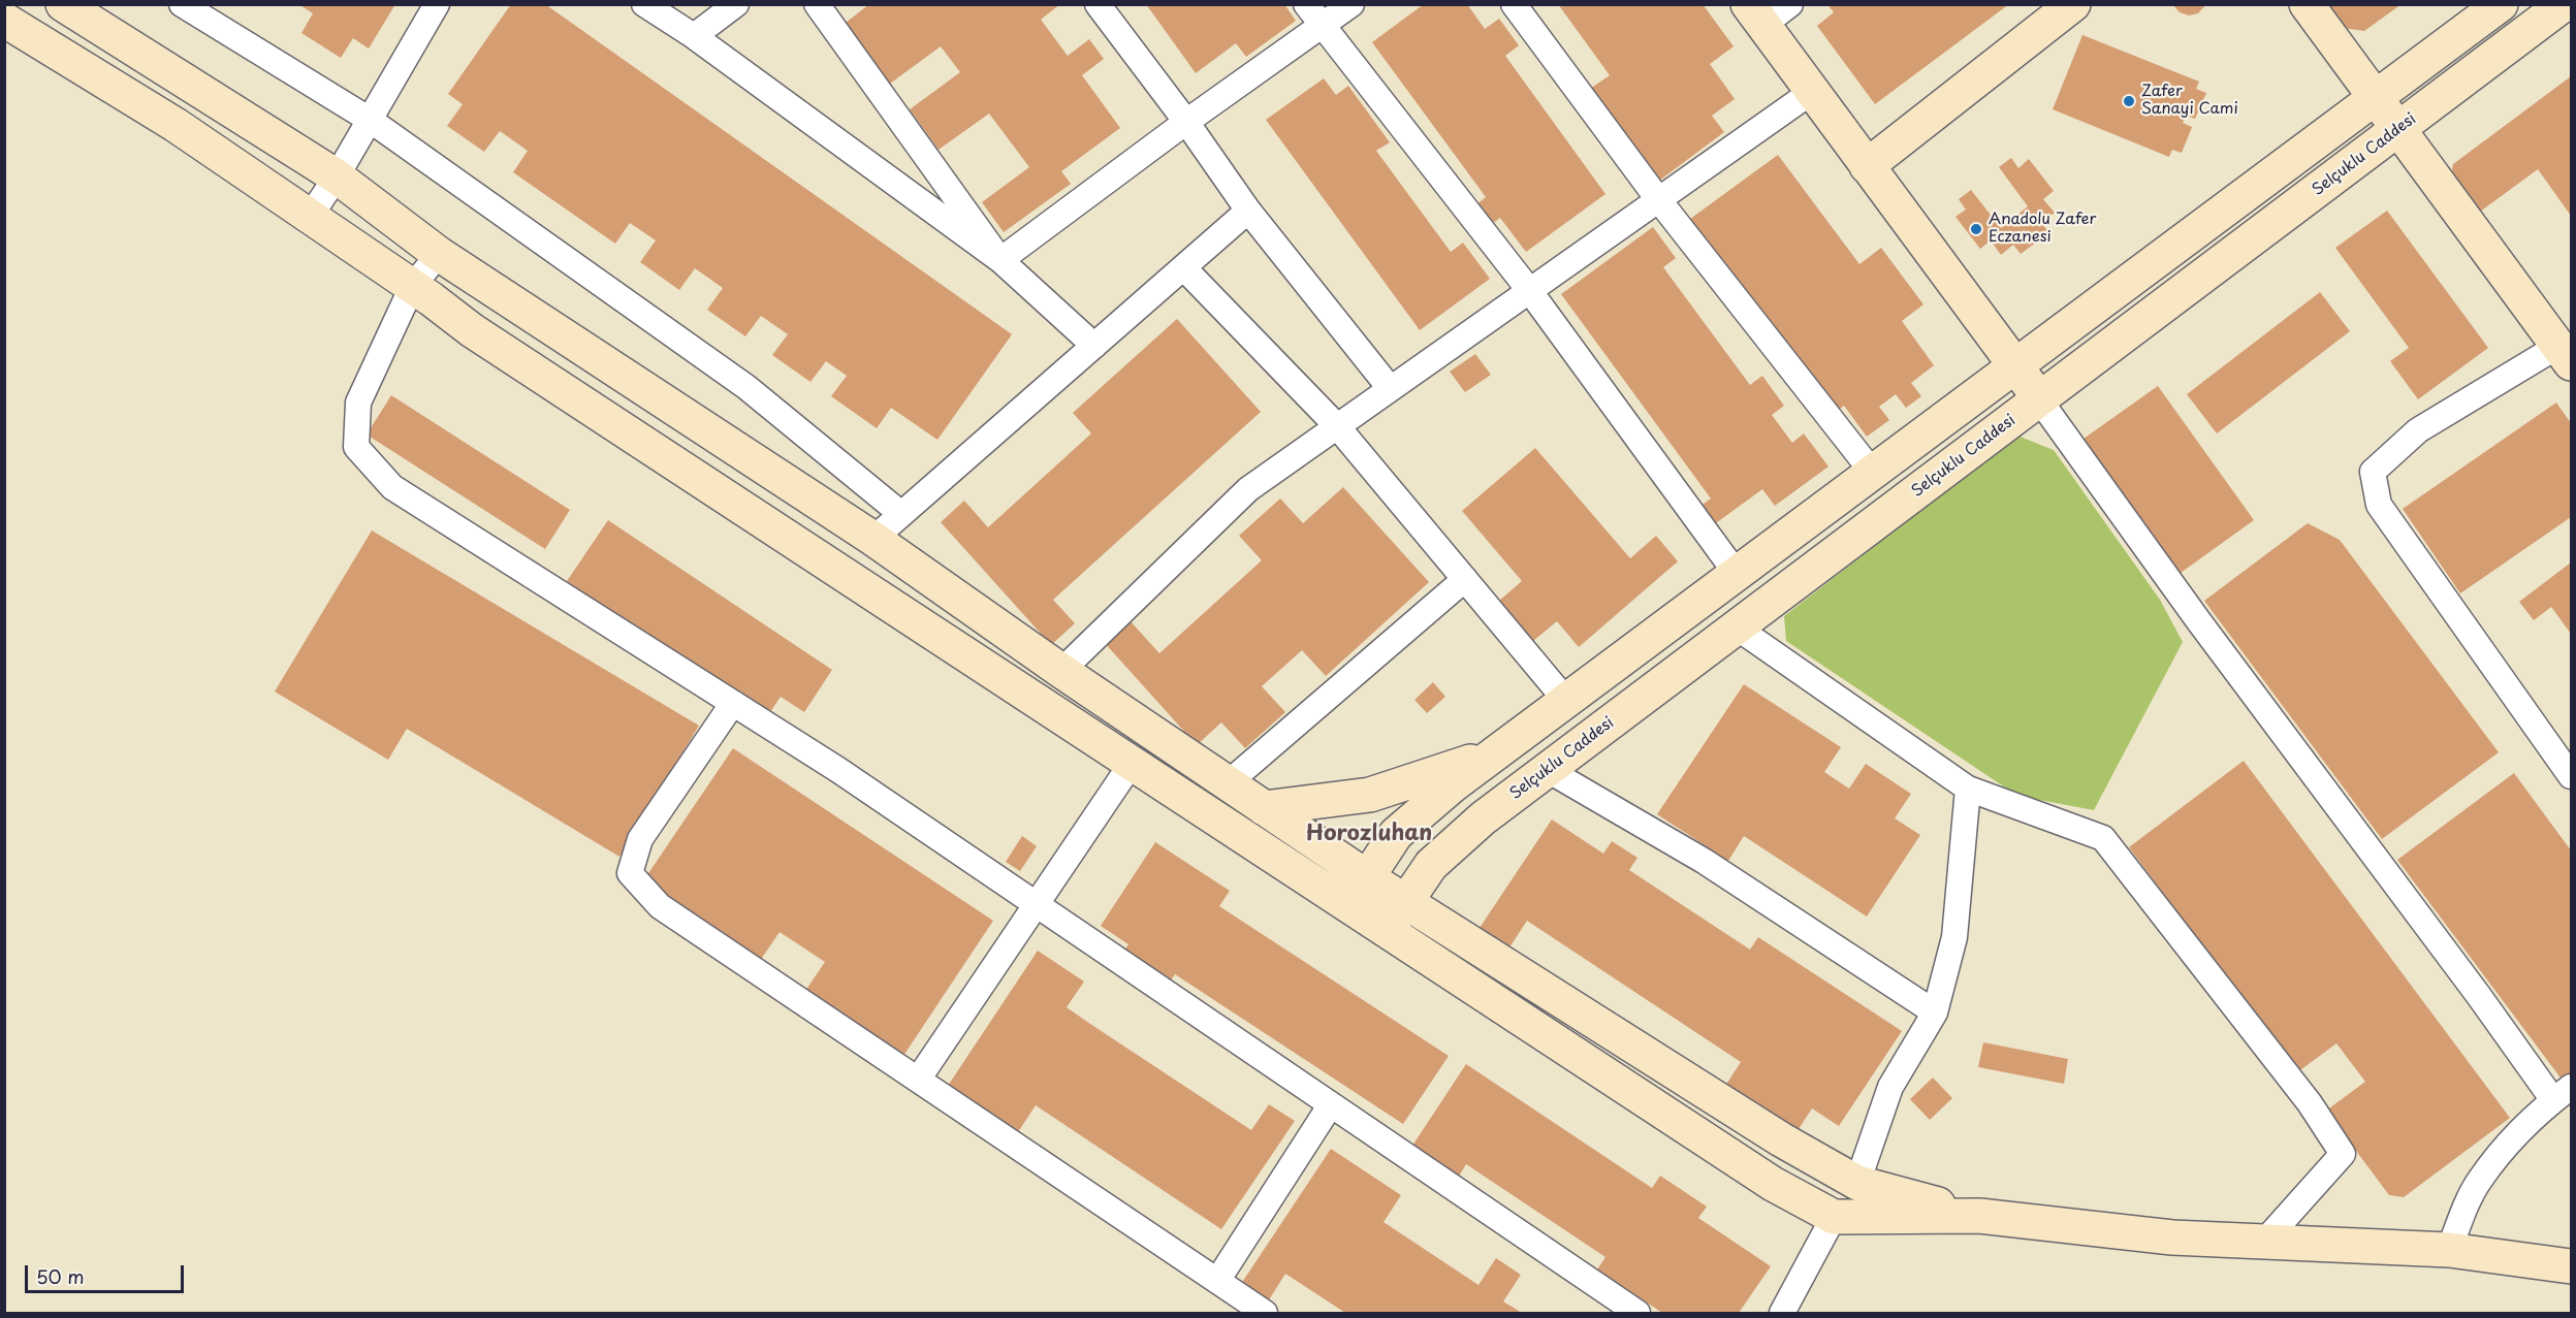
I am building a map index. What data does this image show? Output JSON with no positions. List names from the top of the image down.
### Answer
{
  "streets": {
    "street": ["Selçuklu Caddesi"]
  },
  "districts": ["Horozluhan"],
  "places": ["Zafer Sanayi Cami", "Anadolu Zafer Eczanesi"],
  "scale_bar": "50 m"
}
